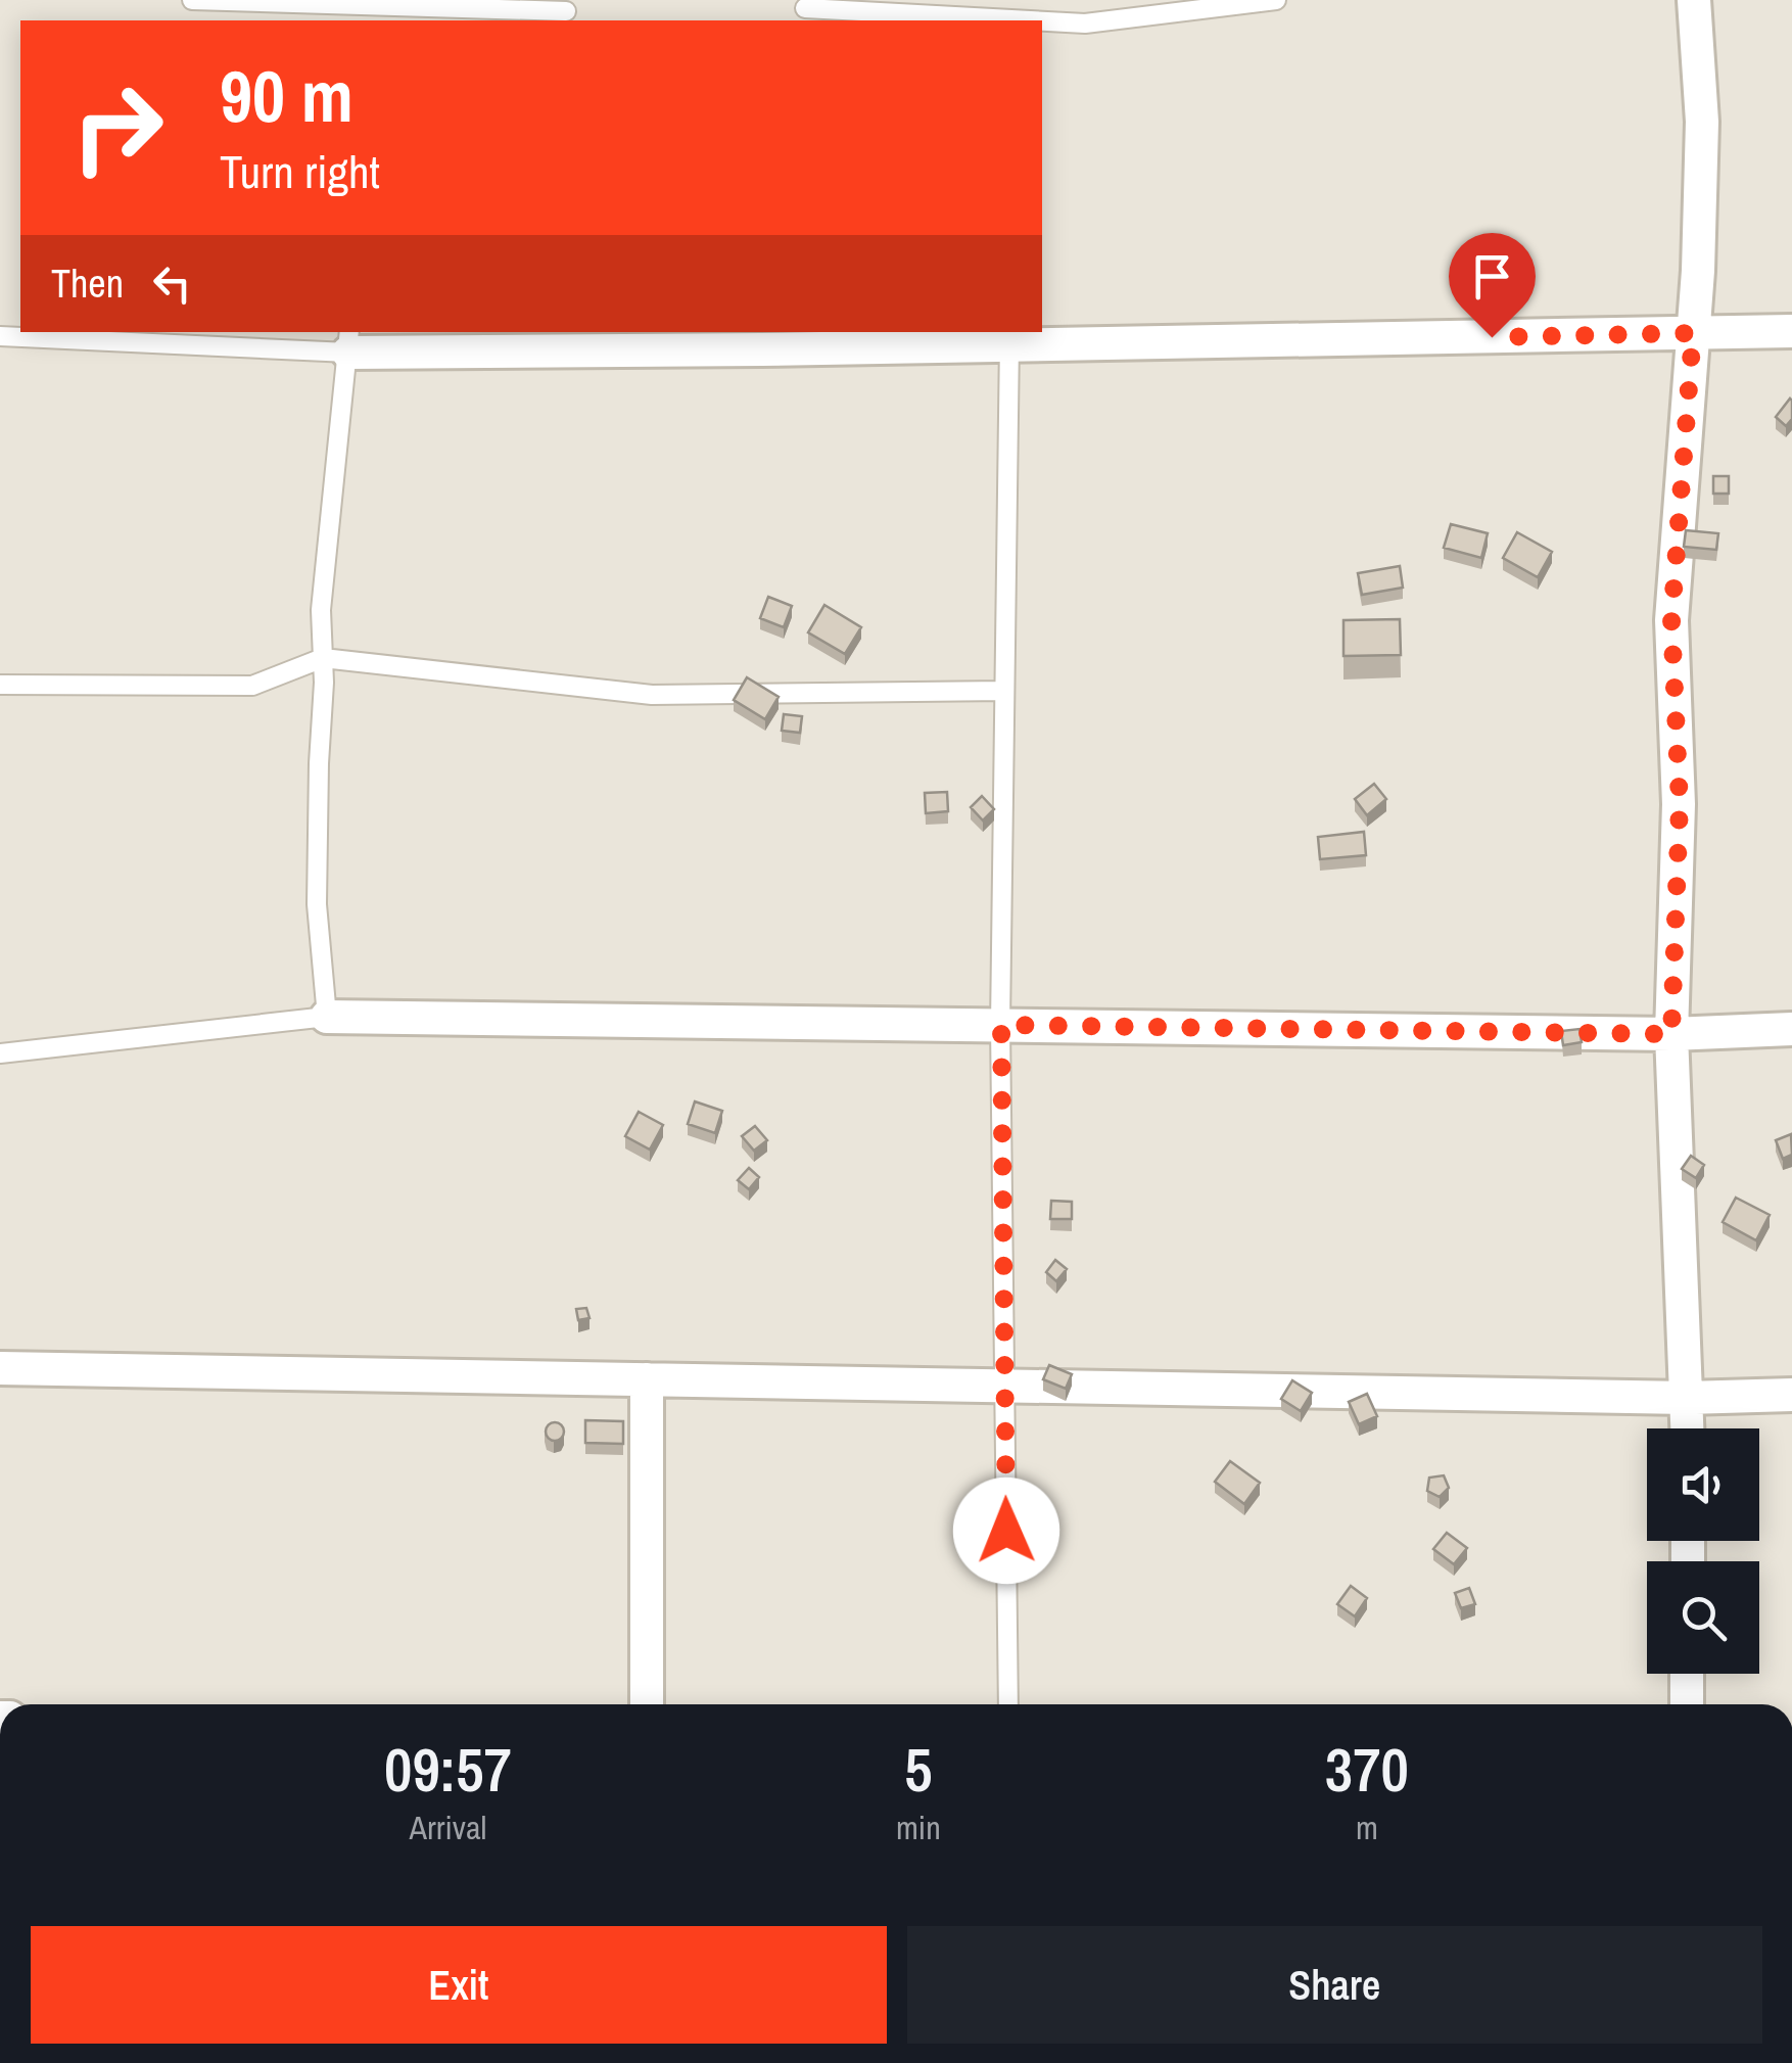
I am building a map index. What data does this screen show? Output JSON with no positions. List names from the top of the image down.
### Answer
{
  "page": {
    "turn": ["90 m", "Turn right"],
    "then": "Then",
    "eta": [
      "09:57",
      "Arrival",
      "5",
      "min",
      "370",
      "m"
    ],
    "buttons": ["Exit", "Share"]
  }
}
